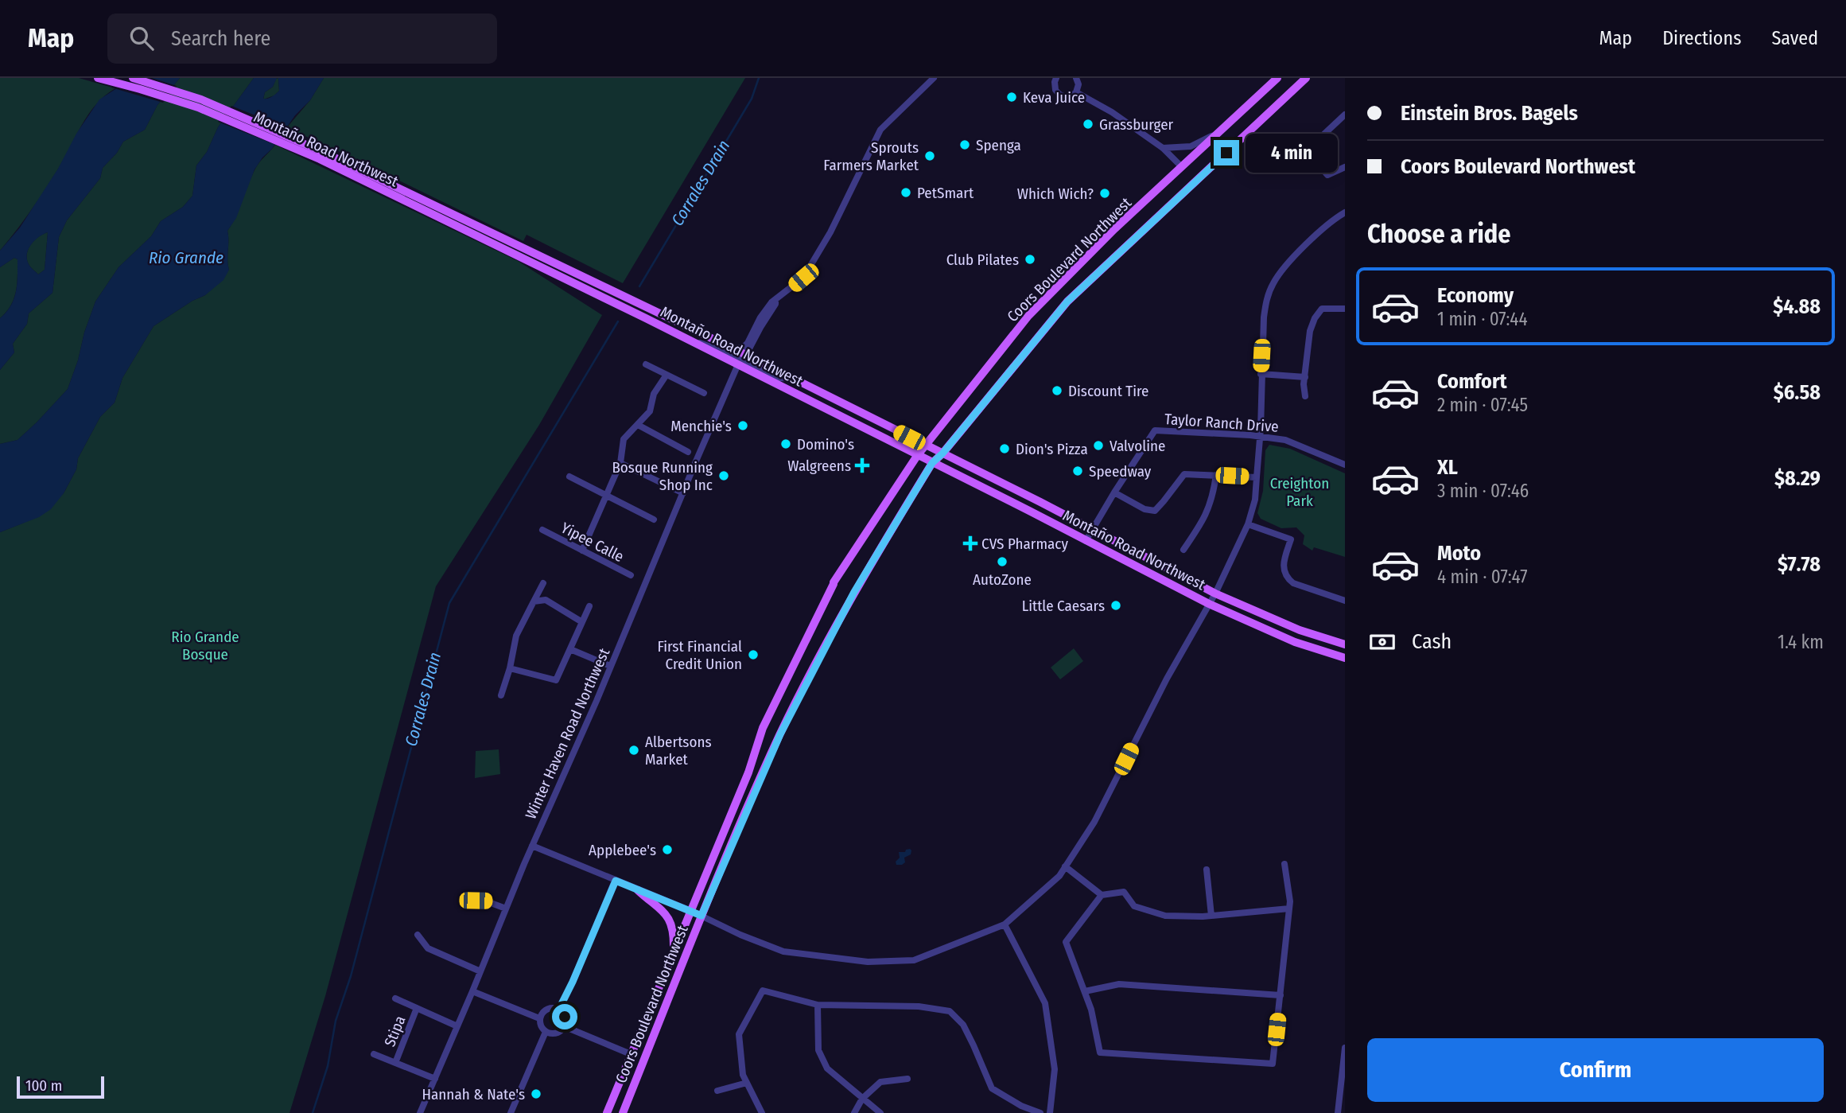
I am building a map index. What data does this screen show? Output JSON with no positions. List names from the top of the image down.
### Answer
{
  "streets": {
    "main road": ["Montaño Road Northwest", "Coors Boulevard Northwest"],
    "street": [
      "Taylor Ranch Drive",
      "Yipee Calle",
      "Winter Haven Road Northwest",
      "Stipa"
    ]
  },
  "crossings": [
    ["Montaño Road Northwest", "Coors Boulevard Northwest"],
    ["Montaño Road Northwest", "Taylor Ranch Drive"],
    ["Montaño Road Northwest", "Winter Haven Road Northwest"]
  ],
  "water": ["Corrales Drain", "Rio Grande"],
  "parks": ["Creighton Park", "Rio Grande Bosque"],
  "places": {
    "other": [
      "Keva Juice",
      "Grassburger",
      "Spenga",
      "Sprouts Farmers Market",
      "PetSmart",
      "Which Wich?",
      "Club Pilates",
      "Discount Tire",
      "Menchie's",
      "Domino's",
      "Valvoline",
      "Dion's Pizza",
      "Speedway",
      "Bosque Running Shop Inc",
      "AutoZone",
      "Little Caesars",
      "First Financial Credit Union",
      "Albertsons Market",
      "Applebee's",
      "Hannah & Nate's"
    ],
    "health": ["Walgreens", "CVS Pharmacy"]
  },
  "scale_bar": "100 m",
  "page": {
    "header": "Map",
    "search": "Search here",
    "nav": ["Map", "Directions", "Saved"],
    "banner": ["Einstein Bros. Bagels", "Coors Boulevard Northwest"],
    "bubble": "4 min",
    "heading": "Choose a ride",
    "list": [
      {
        "name": "Economy",
        "note": "1 min · 07:44",
        "value": "$4.88"
      },
      {
        "name": "Comfort",
        "note": "2 min · 07:45",
        "value": "$6.58"
      },
      {
        "name": "XL",
        "note": "3 min · 07:46",
        "value": "$8.29"
      },
      {
        "name": "Moto",
        "note": "4 min · 07:47",
        "value": "$7.78"
      }
    ],
    "pay": ["Cash", "1.4 km"],
    "buttons": "Confirm",
    "scale": "100 m"
  }
}
